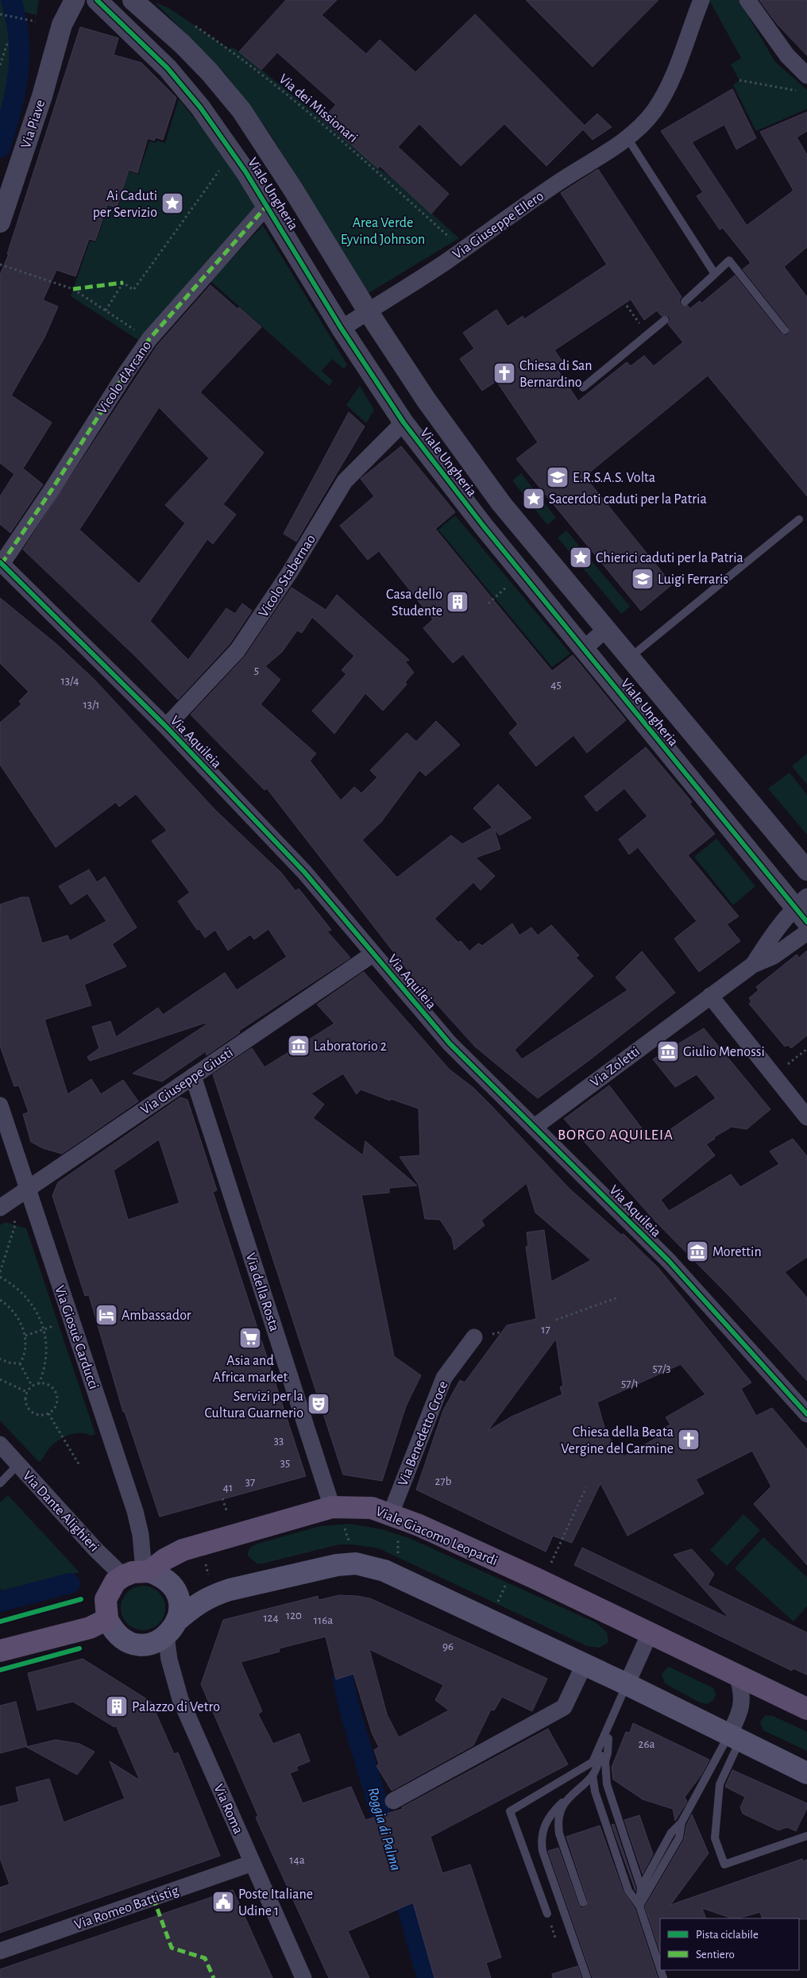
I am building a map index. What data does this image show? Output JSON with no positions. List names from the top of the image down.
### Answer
{
  "streets": {
    "main road": ["Viale Giacomo Leopardi"],
    "street": [
      "Via Piave",
      "Viale Ungheria",
      "Via Giuseppe Ellero",
      "Vicolo d'Arcano",
      "Vicolo Stabernao",
      "Via Aquileia",
      "Via Zoletti",
      "Via Giuseppe Giusti",
      "Via della Rosta",
      "Via Giosuè Carducci",
      "Via Benedetto Croce",
      "Via Dante Alighieri",
      "Via Roma",
      "Via Romeo Battistig"
    ],
    "path": ["Via dei Missionari"]
  },
  "crossings": [
    ["Via dei Missionari", "Via Giuseppe Ellero"],
    ["Viale Ungheria", "Via Giuseppe Ellero"],
    ["Viale Ungheria", "Vicolo d'Arcano"],
    ["Viale Ungheria", "Vicolo Stabernao"],
    ["Viale Ungheria", "Via Zoletti"],
    ["Vicolo d'Arcano", "Via Aquileia"],
    ["Vicolo Stabernao", "Via Aquileia"],
    ["Via Aquileia", "Via Zoletti"],
    ["Via Aquileia", "Via Giuseppe Giusti"],
    ["Via Giuseppe Giusti", "Via della Rosta"],
    ["Via Giuseppe Giusti", "Via Giosuè Carducci"],
    ["Via della Rosta", "Viale Giacomo Leopardi"],
    ["Via Giosuè Carducci", "Via Dante Alighieri"],
    ["Via Giosuè Carducci", "Viale Giacomo Leopardi"],
    ["Via Giosuè Carducci", "Via Roma"],
    ["Via Benedetto Croce", "Viale Giacomo Leopardi"],
    ["Via Dante Alighieri", "Viale Giacomo Leopardi"],
    ["Via Dante Alighieri", "Via Roma"],
    ["Viale Giacomo Leopardi", "Via Roma"],
    ["Via Roma", "Via Romeo Battistig"]
  ],
  "districts": ["BORGO AQUILEIA"],
  "water": ["Roggia di Palma"],
  "parks": ["Area Verde Eyvind Johnson"],
  "places": {
    "place": ["Ai Caduti per Servizio", "Sacerdoti caduti per la Patria", "Chierici caduti per la Patria"],
    "church": ["Chiesa di San Bernardino", "Chiesa della Beata Vergine del Carmine"],
    "school or university": ["E.R.S.A.S. Volta", "Luigi Ferraris"],
    "building": ["Casa dello Studente", "Palazzo di Vetro"],
    "museum": ["Laboratorio 2", "Giulio Menossi", "Morettin"],
    "hotel": ["Ambassador"],
    "supermarket": ["Asia and Africa market"],
    "theatre": ["Servizi per la Cultura Guarnerio"],
    "public building": ["Poste Italiane Udine 1"]
  },
  "house_numbers": [
    "5",
    "13/4",
    "45",
    "13/1",
    "17",
    "57/3",
    "57/1",
    "33",
    "35",
    "27b",
    "37",
    "41",
    "120",
    "124",
    "116a",
    "96",
    "26a",
    "14a"
  ],
  "legend": ["Pista ciclabile", "Sentiero"]
}
